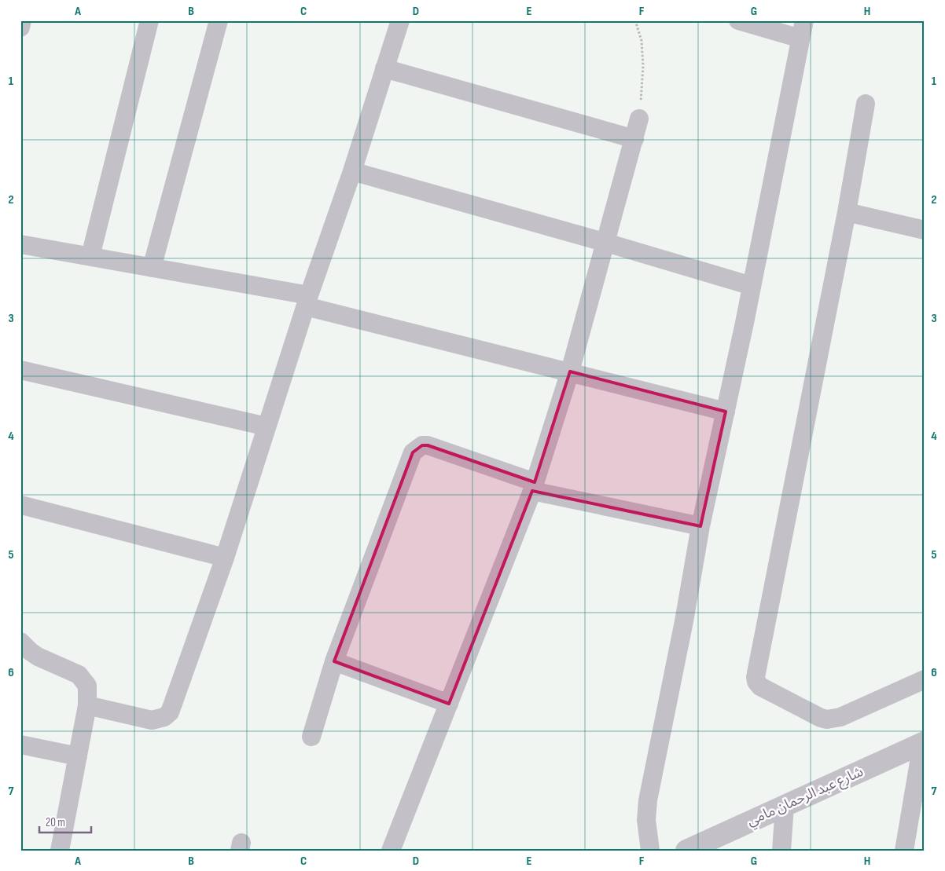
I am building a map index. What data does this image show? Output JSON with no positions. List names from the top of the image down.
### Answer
{
  "streets": {
    "street": ["شارع عبد الرحمان مامي"]
  },
  "scale_bar": "20 m",
  "grid": {
    "columns": [
      "A",
      "B",
      "C",
      "D",
      "E",
      "F",
      "G",
      "H"
    ],
    "rows": [
      "1",
      "2",
      "3",
      "4",
      "5",
      "6",
      "7"
    ]
  }
}
